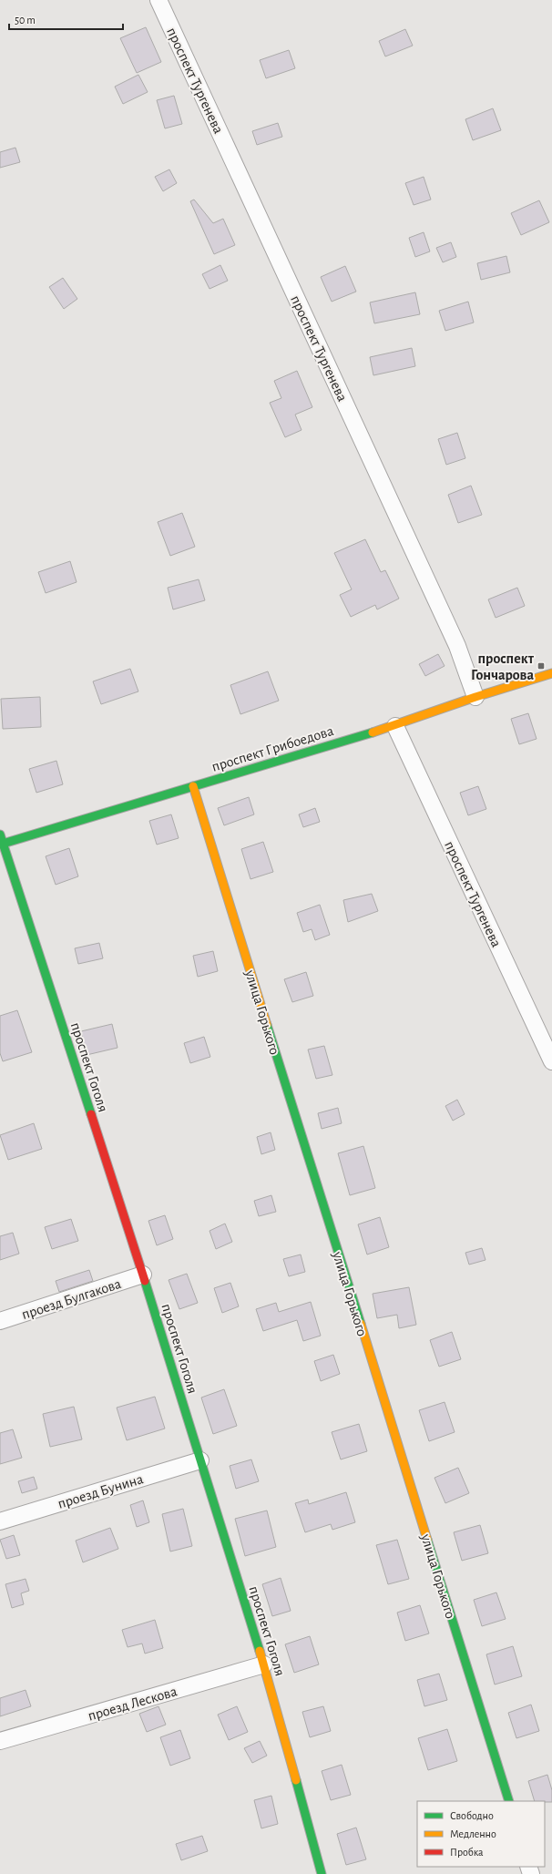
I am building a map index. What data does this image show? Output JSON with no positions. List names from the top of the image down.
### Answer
{
  "streets": {
    "street": [
      "проспект Тургенева",
      "проспект Грибоедова",
      "улица Горького",
      "проспект Гоголя",
      "проезд Булгакова",
      "проезд Бунина",
      "проезд Лескова"
    ]
  },
  "crossings": [
    ["проспект Тургенева", "проспект Грибоедова"],
    ["проспект Грибоедова", "улица Горького"],
    ["проспект Грибоедова", "проспект Гоголя"],
    ["проспект Гоголя", "проезд Булгакова"],
    ["проспект Гоголя", "проезд Бунина"],
    ["проспект Гоголя", "проезд Лескова"]
  ],
  "places": {
    "transit": ["проспект Гончарова"]
  },
  "legend": ["Свободно", "Медленно", "Пробка"],
  "scale_bar": "50 m"
}
